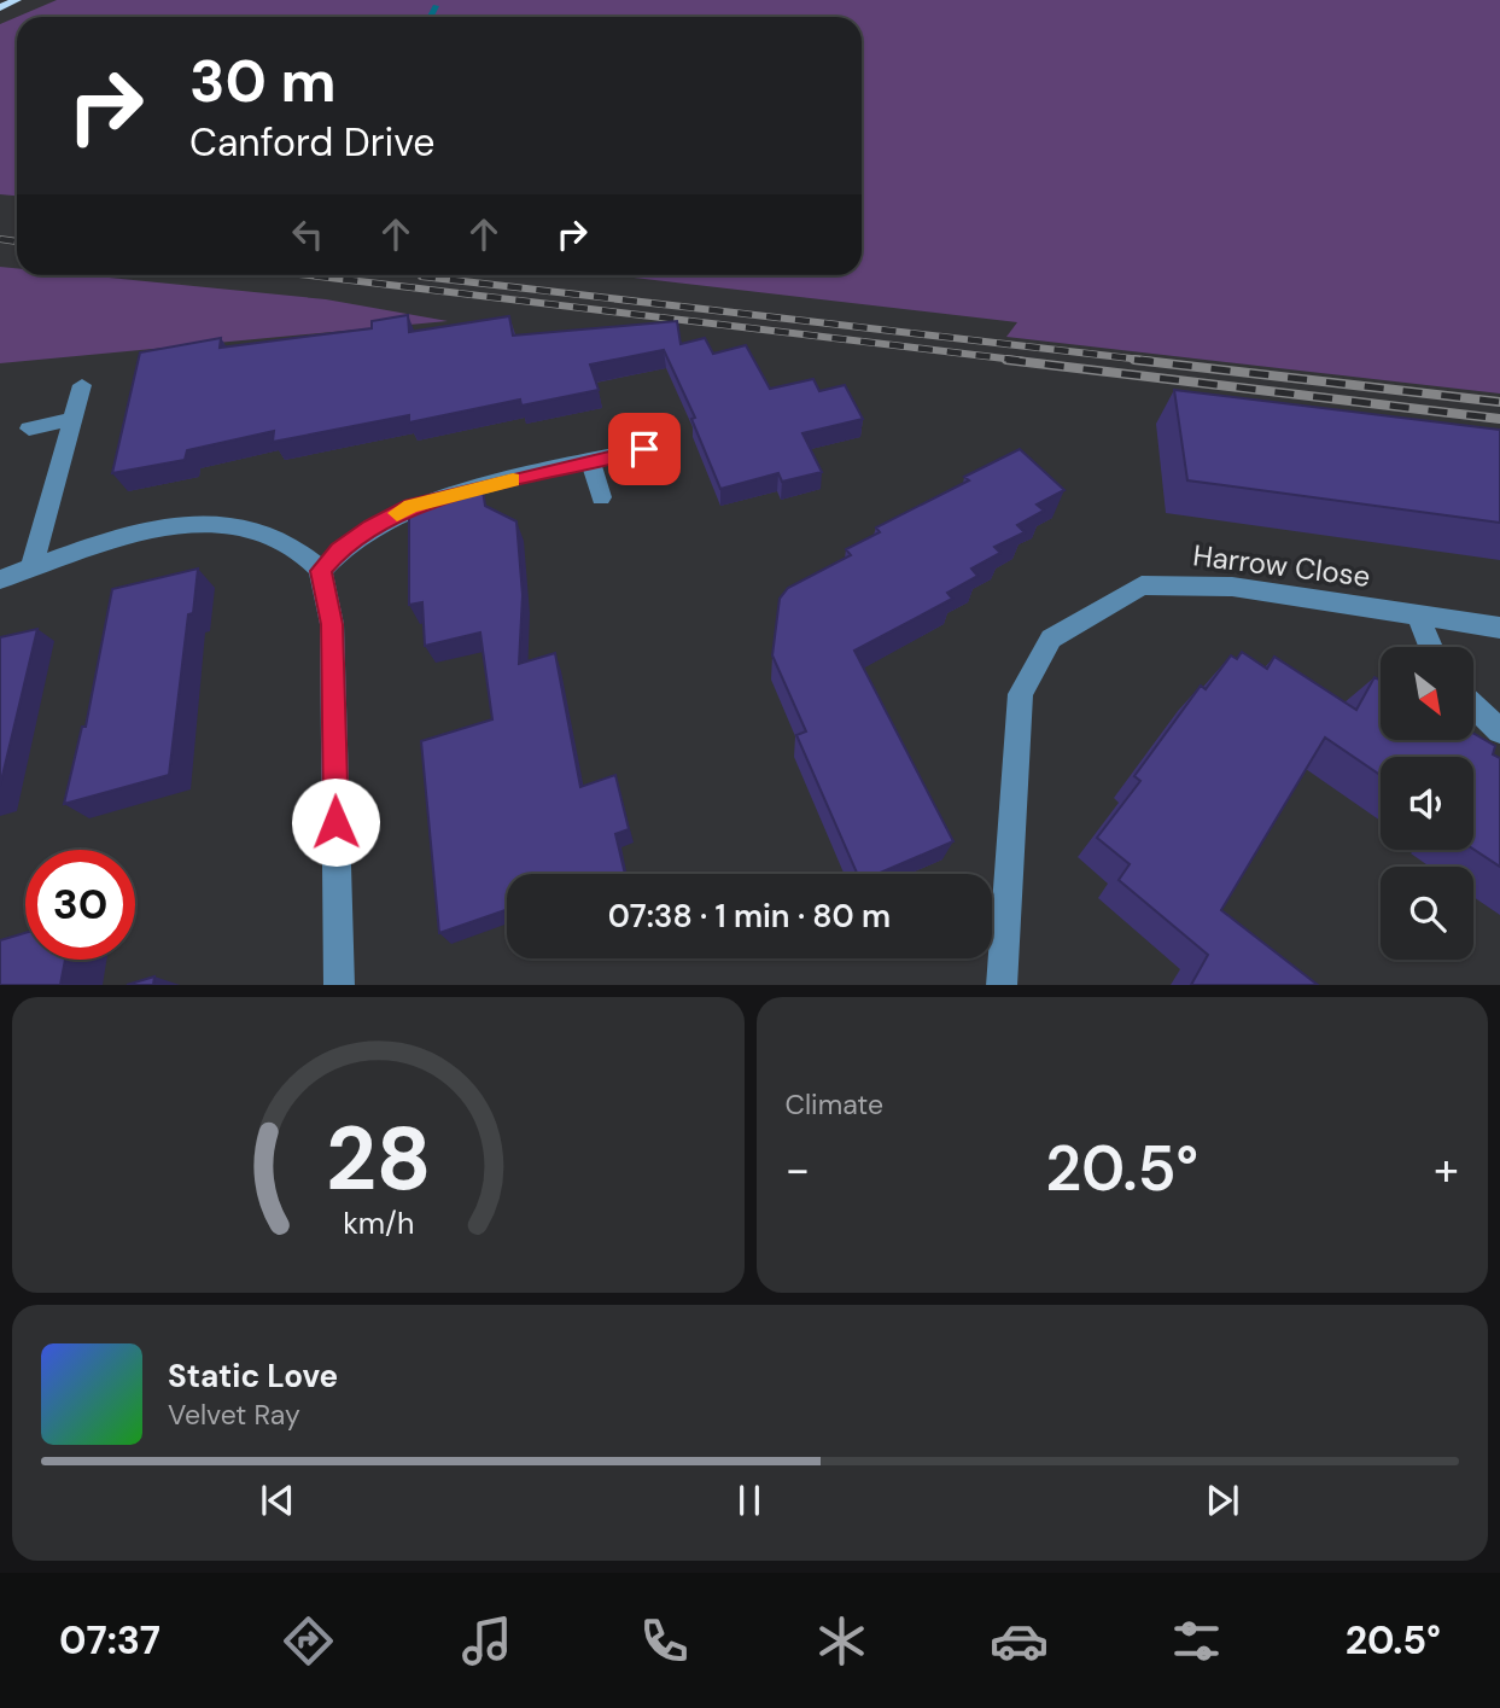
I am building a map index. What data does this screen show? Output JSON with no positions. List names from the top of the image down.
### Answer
{
  "streets": {
    "street": ["Harrow Close"]
  },
  "north": "bottom right",
  "page": {
    "turn": ["30 m", "Canford Drive"],
    "limit": "30",
    "trip": "07:38 · 1 min · 80 m",
    "tile": "Climate",
    "heat": ["−", "20.5°", "+"],
    "song": ["Static Love", "Velvet Ray"],
    "tabs": ["07:37", "20.5°"],
    "gauge": ["28", "km/h"]
  }
}
